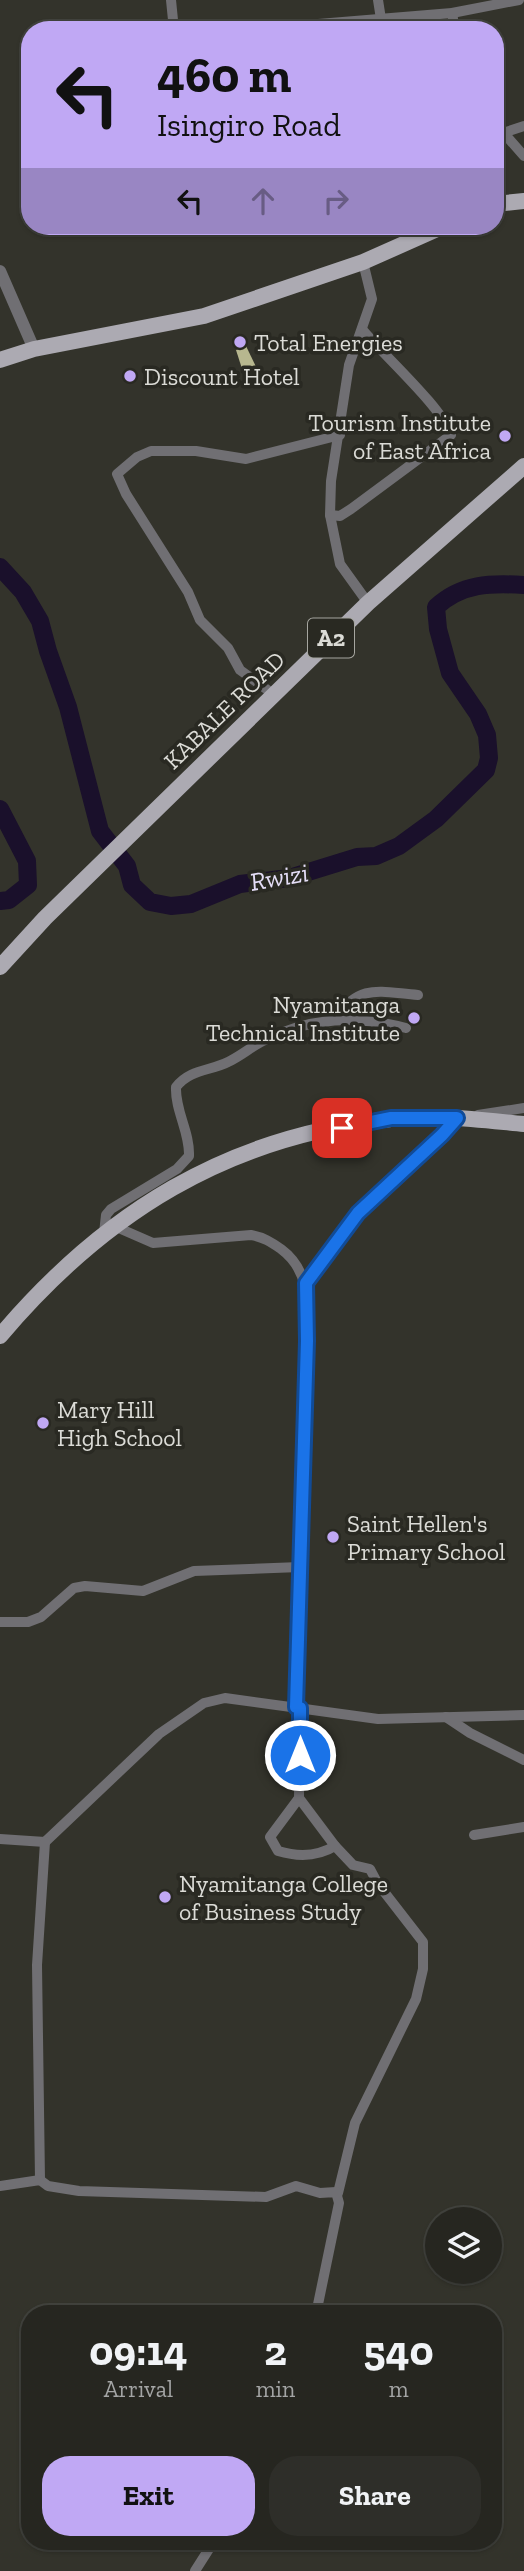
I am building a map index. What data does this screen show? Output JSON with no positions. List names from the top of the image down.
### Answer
{
  "streets": {
    "main road": ["A2", "KABALE ROAD"]
  },
  "water": ["Rwizi"],
  "places": [
    "Total Energies",
    "Discount Hotel",
    "Tourism Institute of East Africa",
    "Nyamitanga Technical Institute",
    "Mary Hill High School",
    "Saint Hellen's Primary School",
    "Nyamitanga College of Business Study"
  ],
  "page": {
    "turn": ["460 m", "Isingiro Road"],
    "eta": [
      "09:14",
      "Arrival",
      "2",
      "min",
      "540",
      "m"
    ],
    "buttons": ["Exit", "Share"]
  }
}
